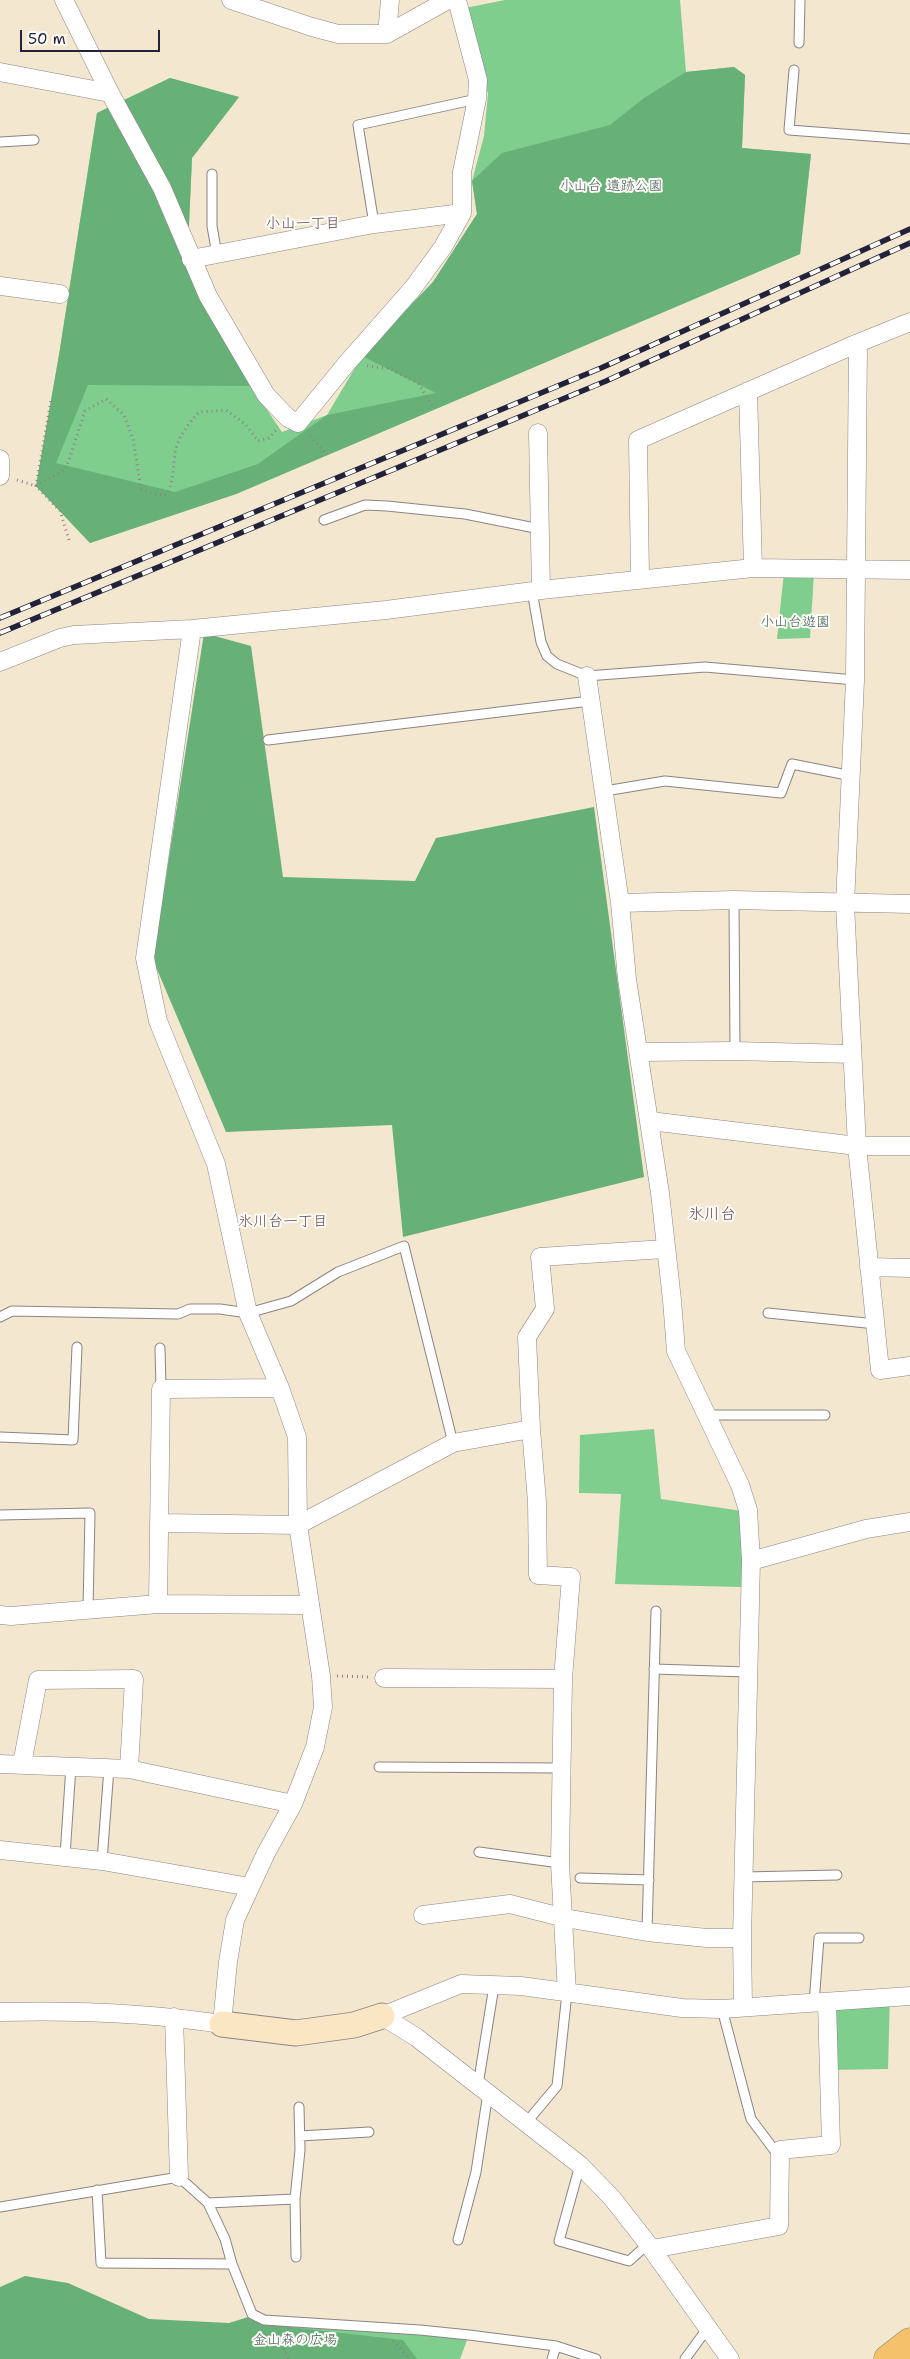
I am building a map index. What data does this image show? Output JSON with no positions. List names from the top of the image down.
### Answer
{
  "districts": ["小山一丁目", "氷川台", "氷川台一丁目"],
  "parks": ["小山台 遺跡公園", "小山台遊園", "金山森の広場"],
  "scale_bar": "50 m"
}
